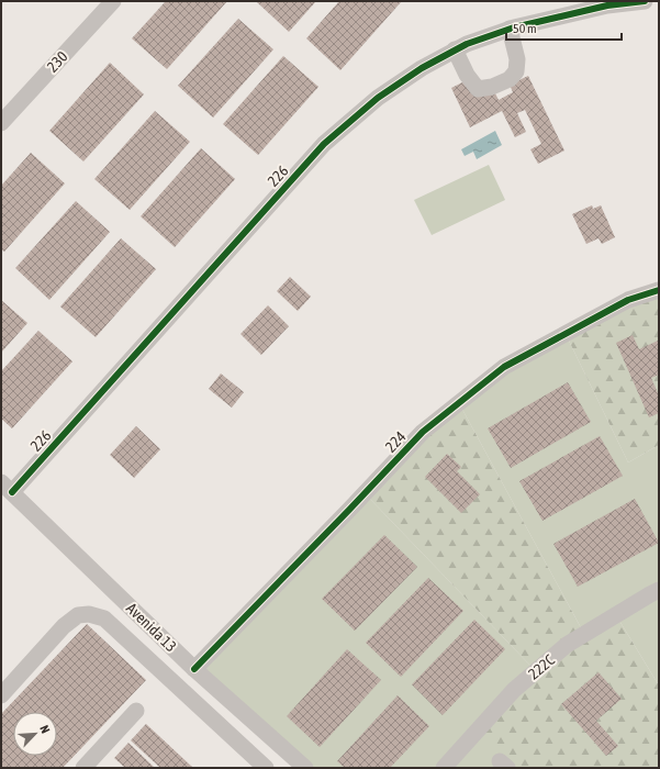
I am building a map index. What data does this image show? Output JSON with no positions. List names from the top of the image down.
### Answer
{
  "streets": {
    "street": [
      "230",
      "226",
      "224",
      "Avenida 13",
      "222C"
    ]
  },
  "crossings": [
    ["226", "Avenida 13"],
    ["224", "Avenida 13"]
  ],
  "scale_bar": "50 m",
  "north": "top right"
}
